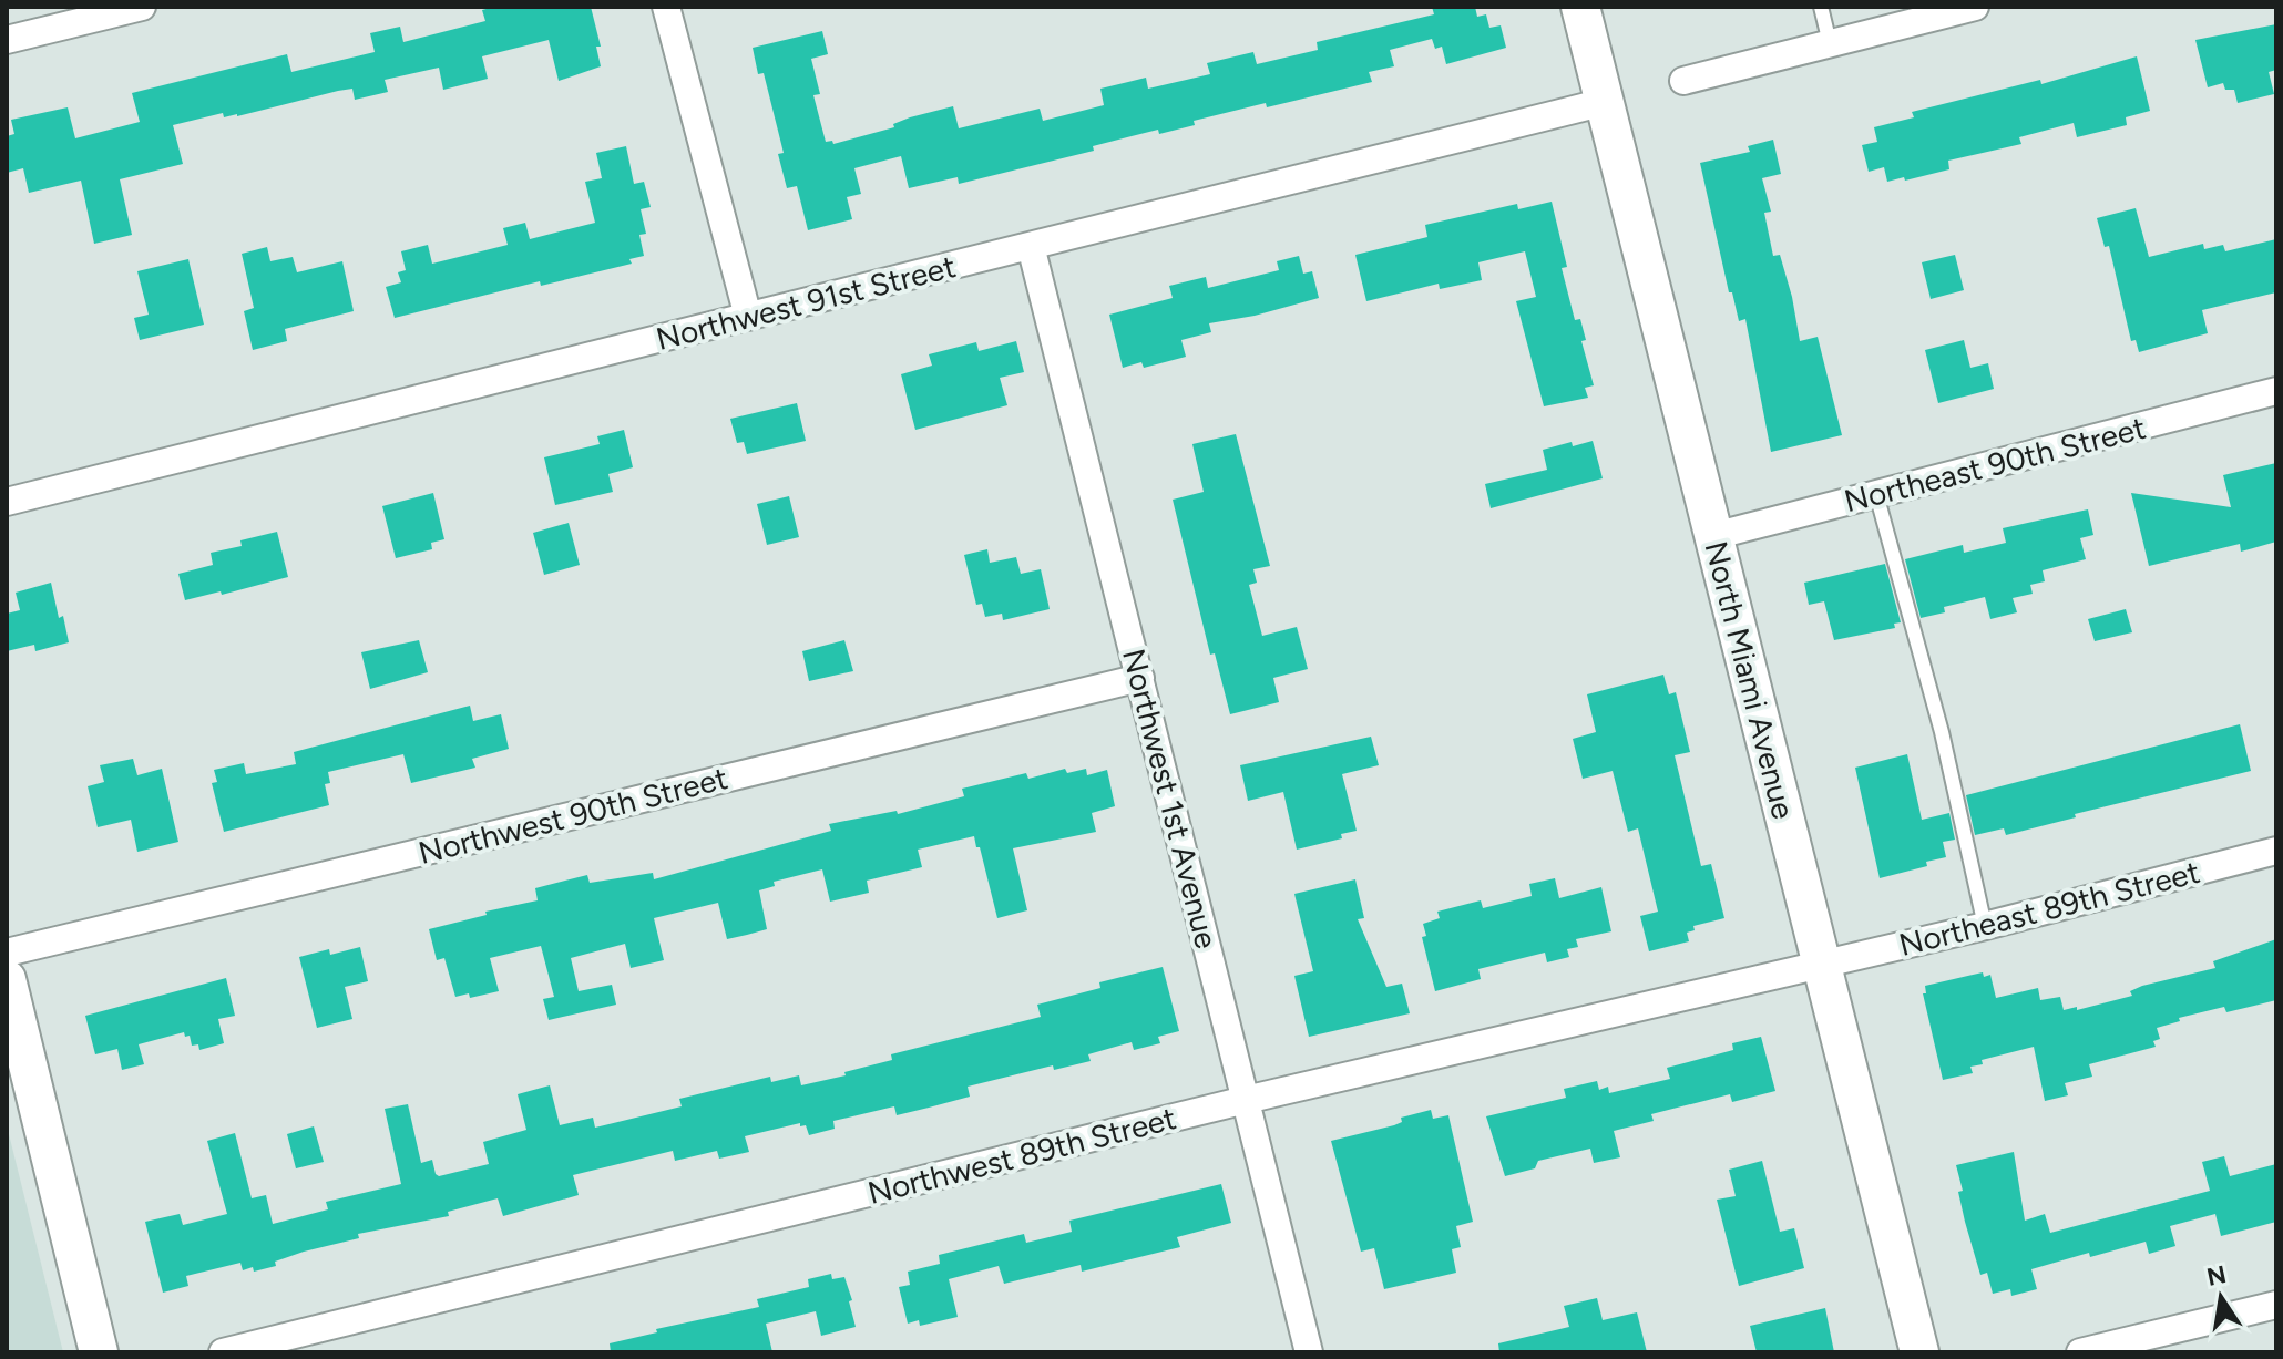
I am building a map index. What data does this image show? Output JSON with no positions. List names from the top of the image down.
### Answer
{
  "streets": {
    "main road": ["North Miami Avenue"],
    "street": [
      "Northwest 91st Street",
      "Northeast 90th Street",
      "Northwest 1st Avenue",
      "Northwest 90th Street",
      "Northeast 89th Street",
      "Northwest 89th Street"
    ]
  },
  "crossings": [
    ["Northwest 91st Street", "North Miami Avenue"],
    ["Northwest 91st Street", "Northwest 1st Avenue"],
    ["Northeast 90th Street", "North Miami Avenue"],
    ["North Miami Avenue", "Northeast 89th Street"],
    ["North Miami Avenue", "Northwest 89th Street"],
    ["Northwest 1st Avenue", "Northwest 90th Street"],
    ["Northwest 1st Avenue", "Northwest 89th Street"],
    ["Northeast 89th Street", "Northwest 89th Street"]
  ],
  "north": "top"
}
